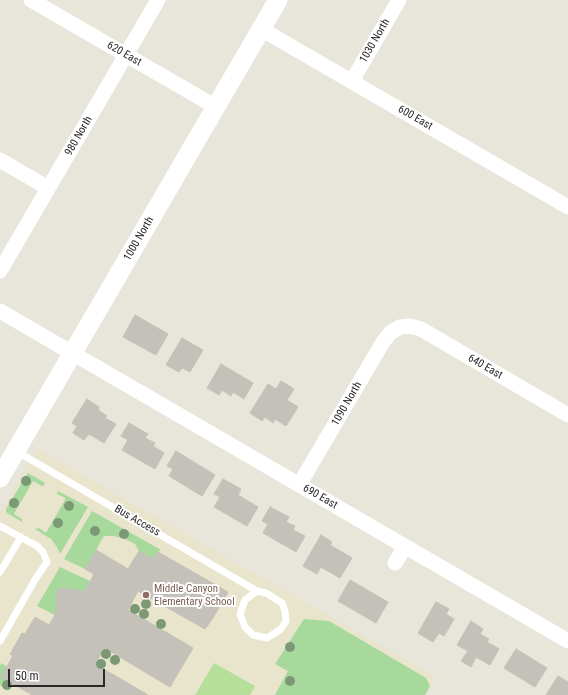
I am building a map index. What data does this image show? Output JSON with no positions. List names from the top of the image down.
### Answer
{
  "streets": {
    "street": [
      "1030 North",
      "620 East",
      "600 East",
      "980 North",
      "1000 North",
      "640 East",
      "1090 North",
      "690 East"
    ],
    "lane": ["Bus Access"]
  },
  "crossings": [
    ["1030 North", "600 East"],
    ["620 East", "980 North"],
    ["620 East", "1000 North"],
    ["600 East", "1000 North"],
    ["1000 North", "690 East"],
    ["1000 North", "Bus Access"],
    ["640 East", "1090 North"],
    ["1090 North", "690 East"]
  ],
  "places": ["Middle Canyon Elementary School"],
  "scale_bar": "50 m"
}
